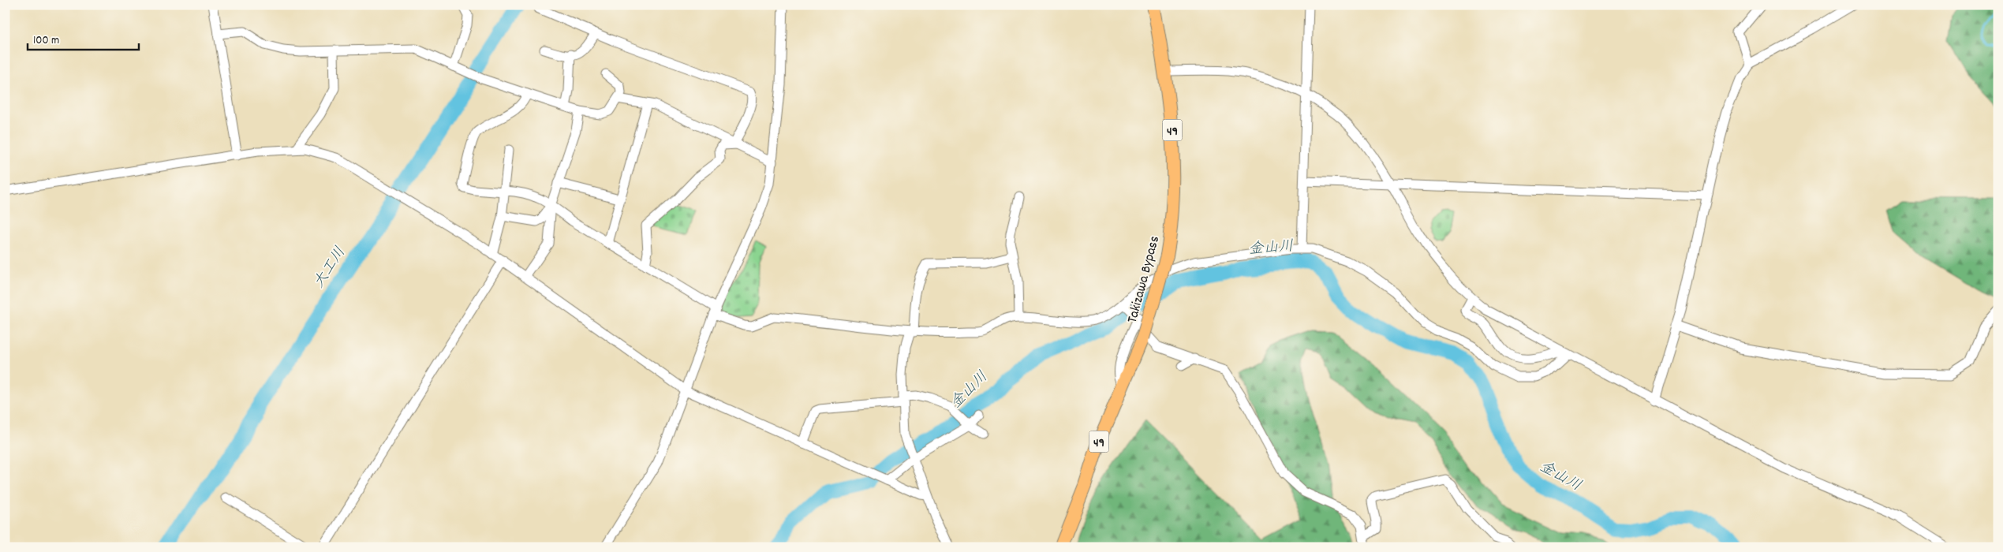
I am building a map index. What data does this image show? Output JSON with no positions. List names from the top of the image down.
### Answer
{
  "streets": {
    "highway": ["49", "Takizawa Bypass"]
  },
  "water": ["金山川", "大工川"],
  "scale_bar": "100 m"
}
